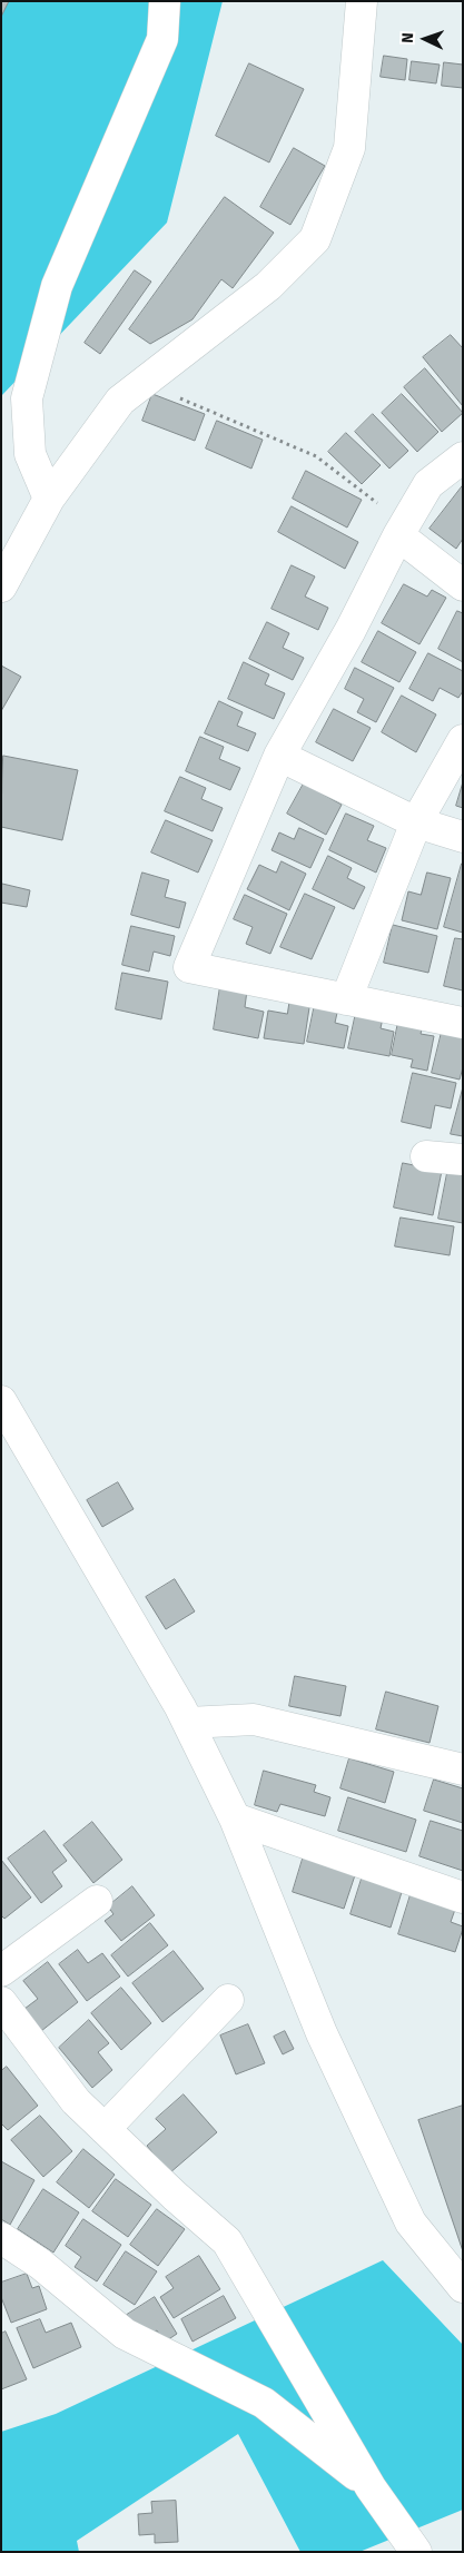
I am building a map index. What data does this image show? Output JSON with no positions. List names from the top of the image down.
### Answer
{
  "north": "left"
}
